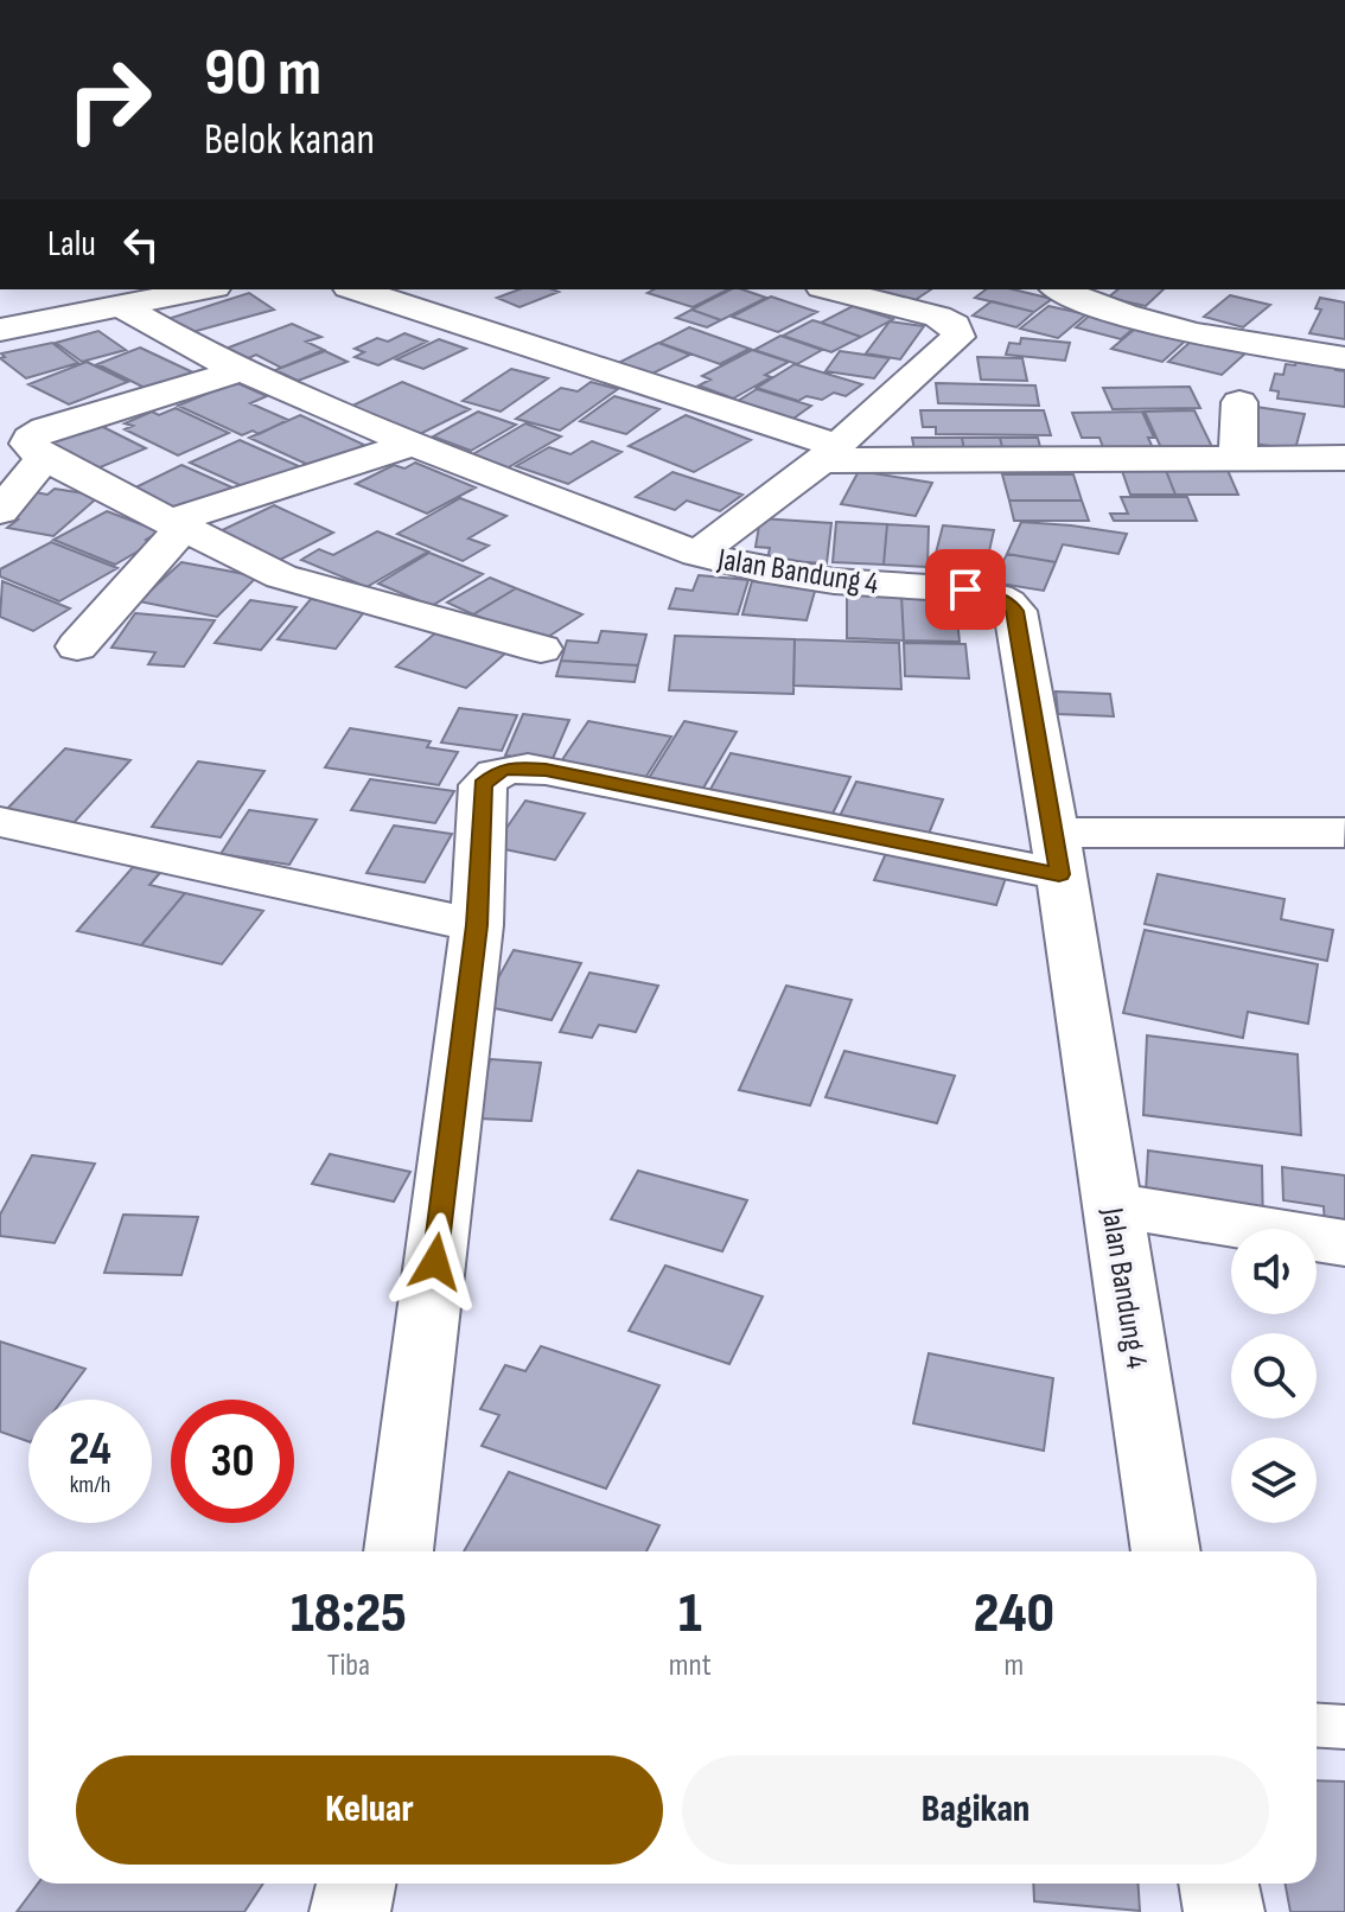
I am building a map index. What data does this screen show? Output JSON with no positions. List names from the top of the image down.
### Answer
{
  "streets": {
    "street": ["Jalan Bandung 4"]
  },
  "page": {
    "turn": ["90 m", "Belok kanan"],
    "then": "Lalu",
    "speed": "24 km/h",
    "limit": "30",
    "eta": [
      "18:25",
      "Tiba",
      "1",
      "mnt",
      "240",
      "m"
    ],
    "buttons": ["Keluar", "Bagikan"]
  }
}
